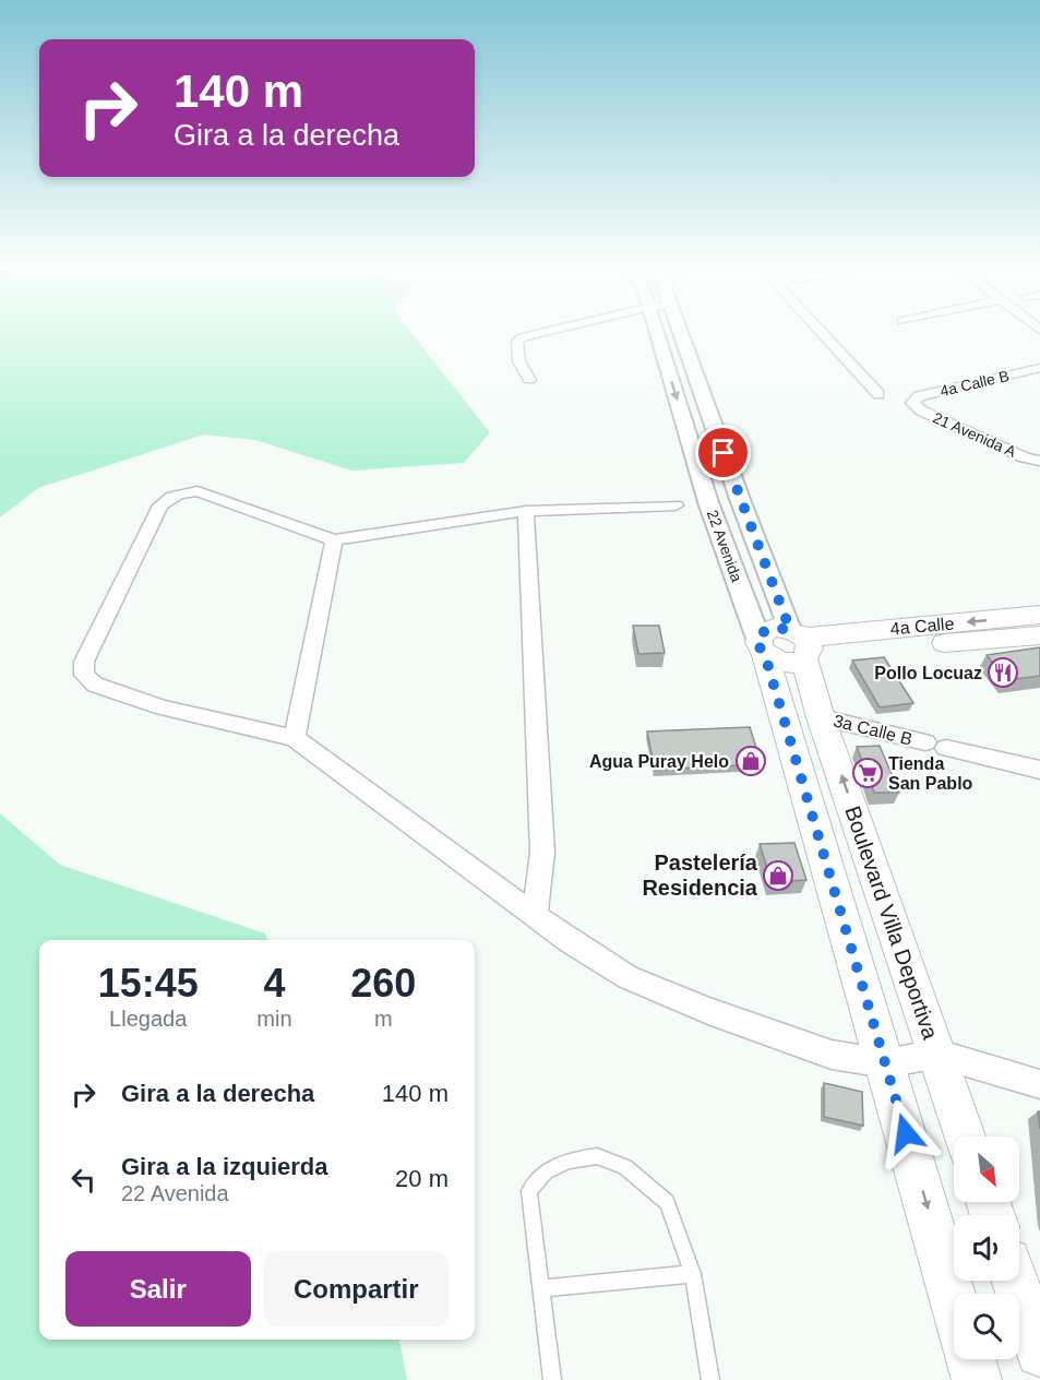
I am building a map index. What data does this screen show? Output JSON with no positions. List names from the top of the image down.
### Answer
{
  "streets": {
    "main road": ["4a Calle", "Boulevard Villa Deportiva"],
    "street": [
      "4a Calle B",
      "21 Avenida A",
      "22 Avenida",
      "3a Calle B"
    ]
  },
  "crossings": [
    ["4a Calle B", "21 Avenida A"],
    ["22 Avenida", "4a Calle"],
    ["22 Avenida", "Boulevard Villa Deportiva"],
    ["4a Calle", "Boulevard Villa Deportiva"],
    ["3a Calle B", "Boulevard Villa Deportiva"]
  ],
  "places": {
    "restaurant": ["Pollo Locuaz"],
    "shop": ["Agua Puray Helo", "Pastelería Residencia"],
    "supermarket": ["Tienda San Pablo"]
  },
  "north": "bottom right",
  "page": {
    "turn": ["140 m", "Gira a la derecha"],
    "eta": [
      "15:45",
      "Llegada",
      "4",
      "min",
      "260",
      "m"
    ],
    "list": [
      {
        "name": "Gira a la derecha",
        "value": "140 m"
      },
      {
        "name": "Gira a la izquierda",
        "note": "22 Avenida",
        "value": "20 m"
      }
    ],
    "buttons": ["Salir", "Compartir"]
  }
}
